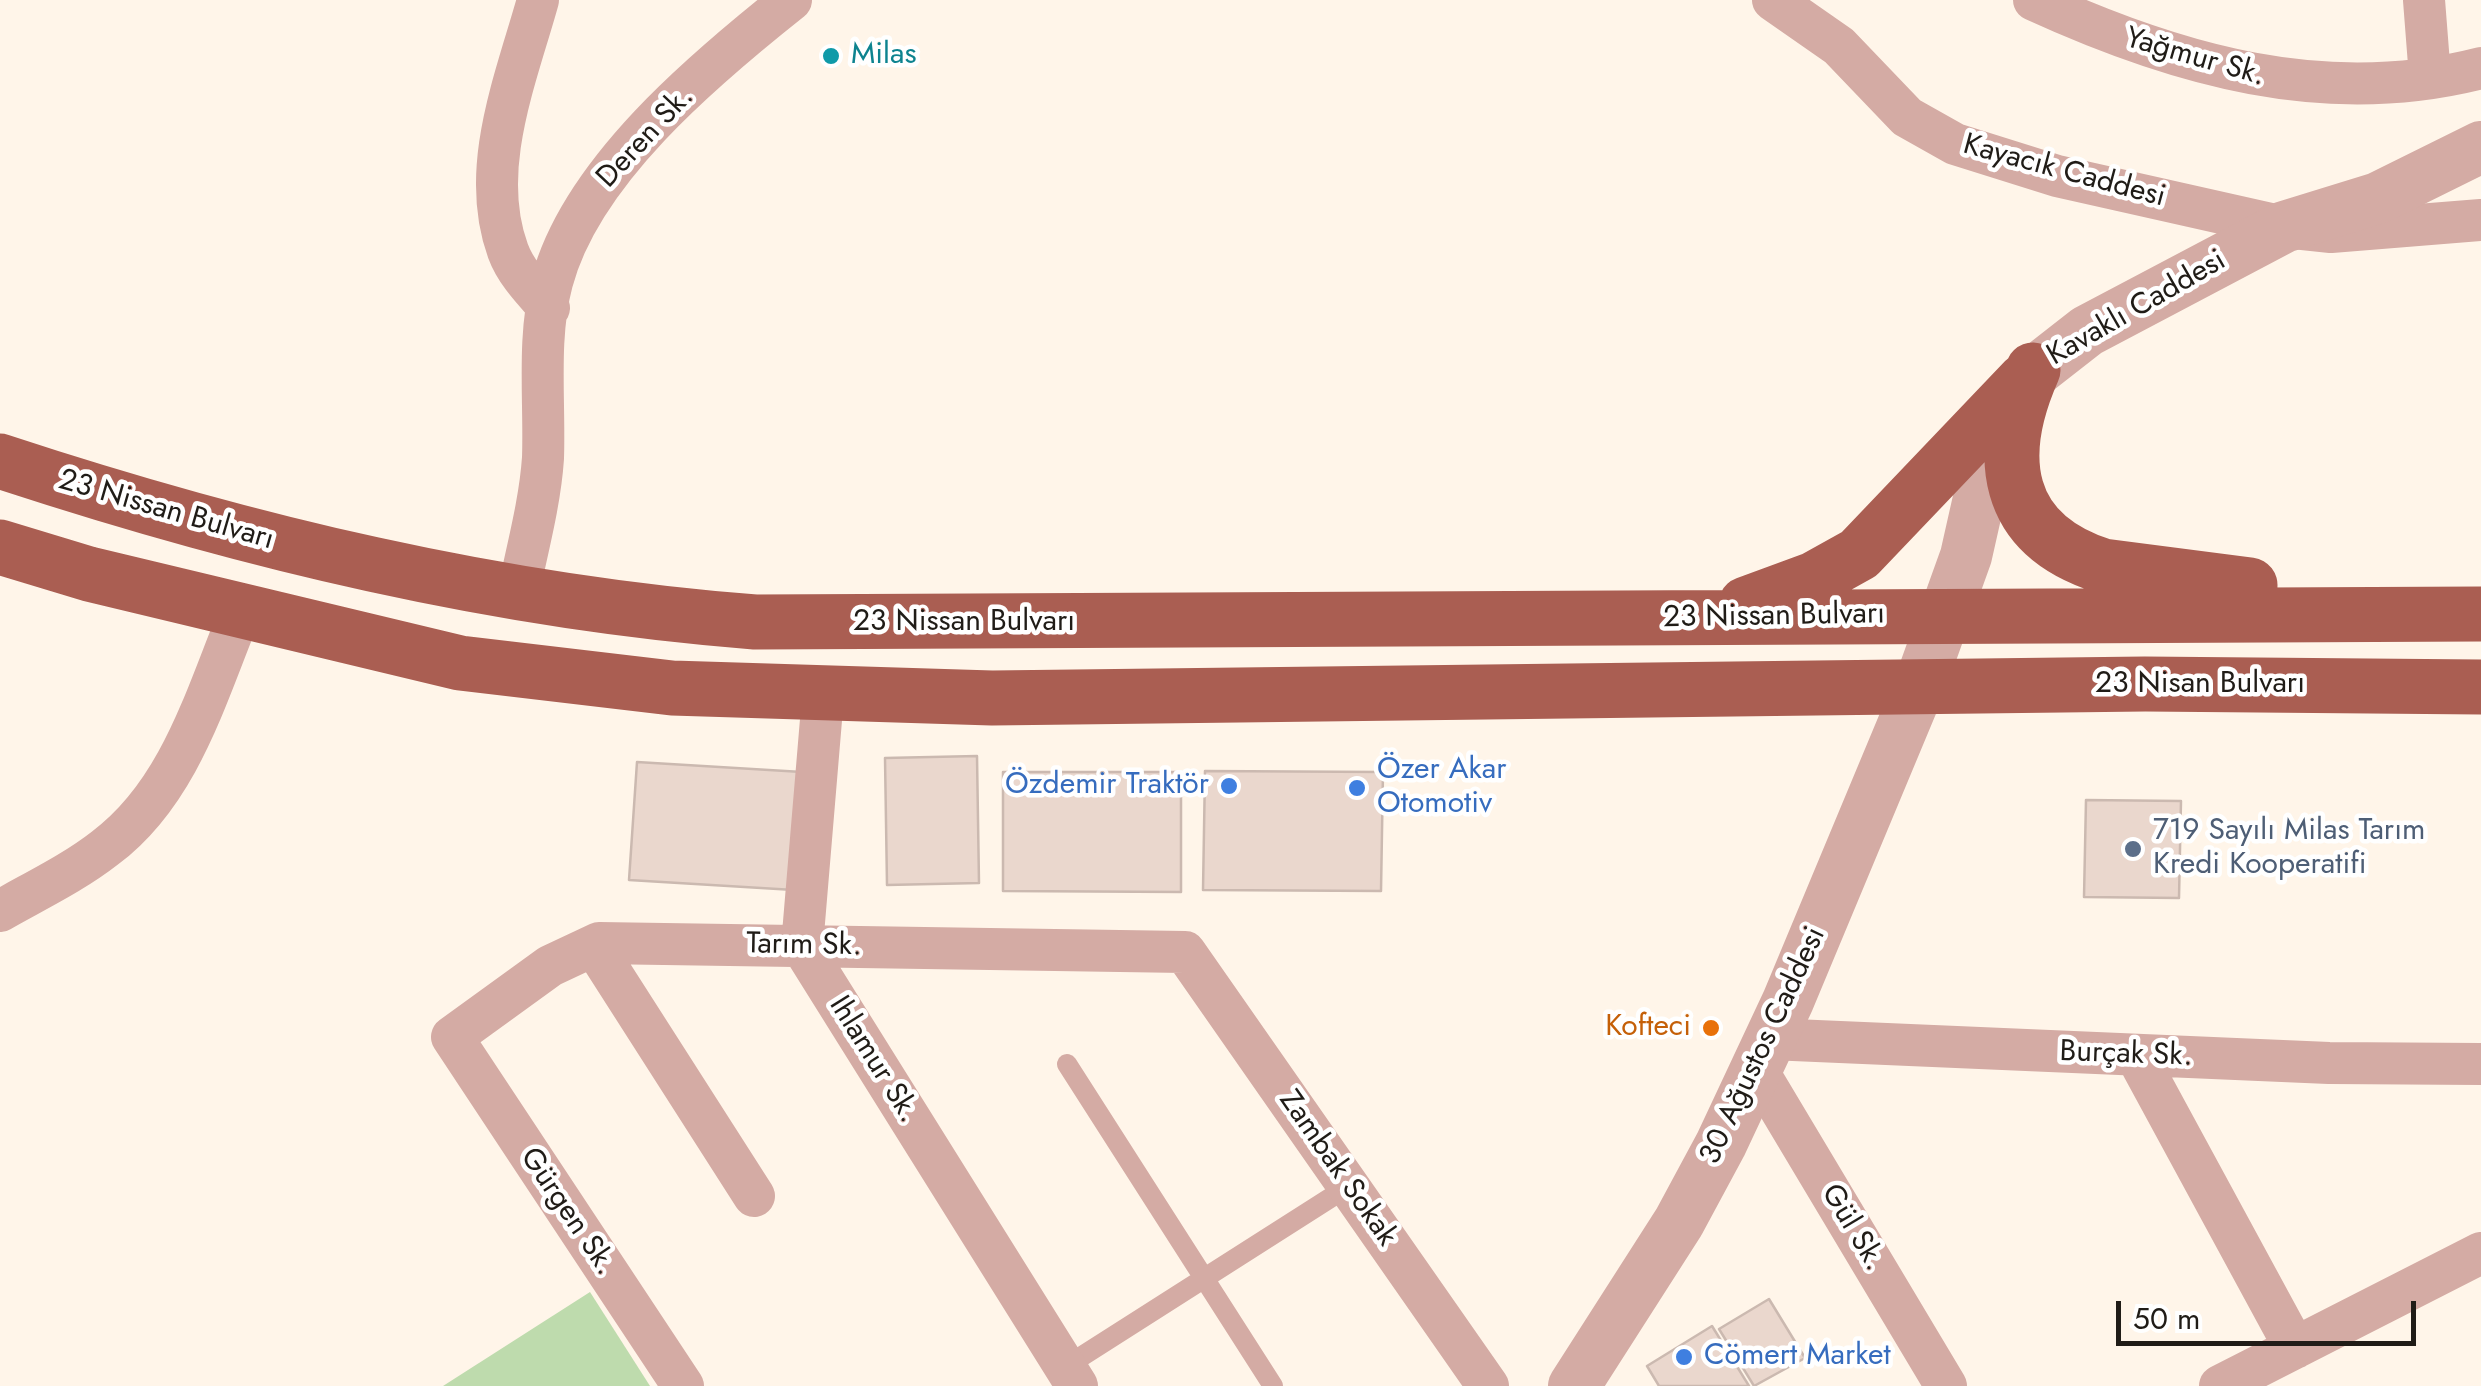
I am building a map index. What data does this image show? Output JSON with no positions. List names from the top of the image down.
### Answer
{
  "streets": {
    "highway": ["23 Nissan Bulvarı", "23 Nisan Bulvarı"],
    "street": [
      "Yağmur Sk.",
      "Deren Sk.",
      "Kayacık Caddesi",
      "Kavaklı Caddesi",
      "Tarım Sk.",
      "30 Ağustos Caddesi",
      "Burçak Sk.",
      "Ihlamur Sk.",
      "Zambak Sokak",
      "Gürgen Sk.",
      "Gül Sk."
    ]
  },
  "crossings": [
    ["Deren Sk.", "23 Nissan Bulvarı"],
    ["Kayacık Caddesi", "Kavaklı Caddesi"],
    ["Kavaklı Caddesi", "23 Nissan Bulvarı"],
    ["Kavaklı Caddesi", "23 Nisan Bulvarı"],
    ["Kavaklı Caddesi", "30 Ağustos Caddesi"],
    ["23 Nisan Bulvarı", "30 Ağustos Caddesi"],
    ["Tarım Sk.", "Ihlamur Sk."],
    ["Tarım Sk.", "Zambak Sokak"],
    ["Tarım Sk.", "Gürgen Sk."],
    ["30 Ağustos Caddesi", "Burçak Sk."],
    ["30 Ağustos Caddesi", "Gül Sk."],
    ["Burçak Sk.", "Gül Sk."]
  ],
  "places": [
    "Milas",
    "Özdemir Traktör",
    "Özer Akar Otomotiv",
    "719 Sayılı Milas Tarım Kredi Kooperatifi",
    "Kofteci",
    "Cömert Market"
  ],
  "scale_bar": "50 m"
}
